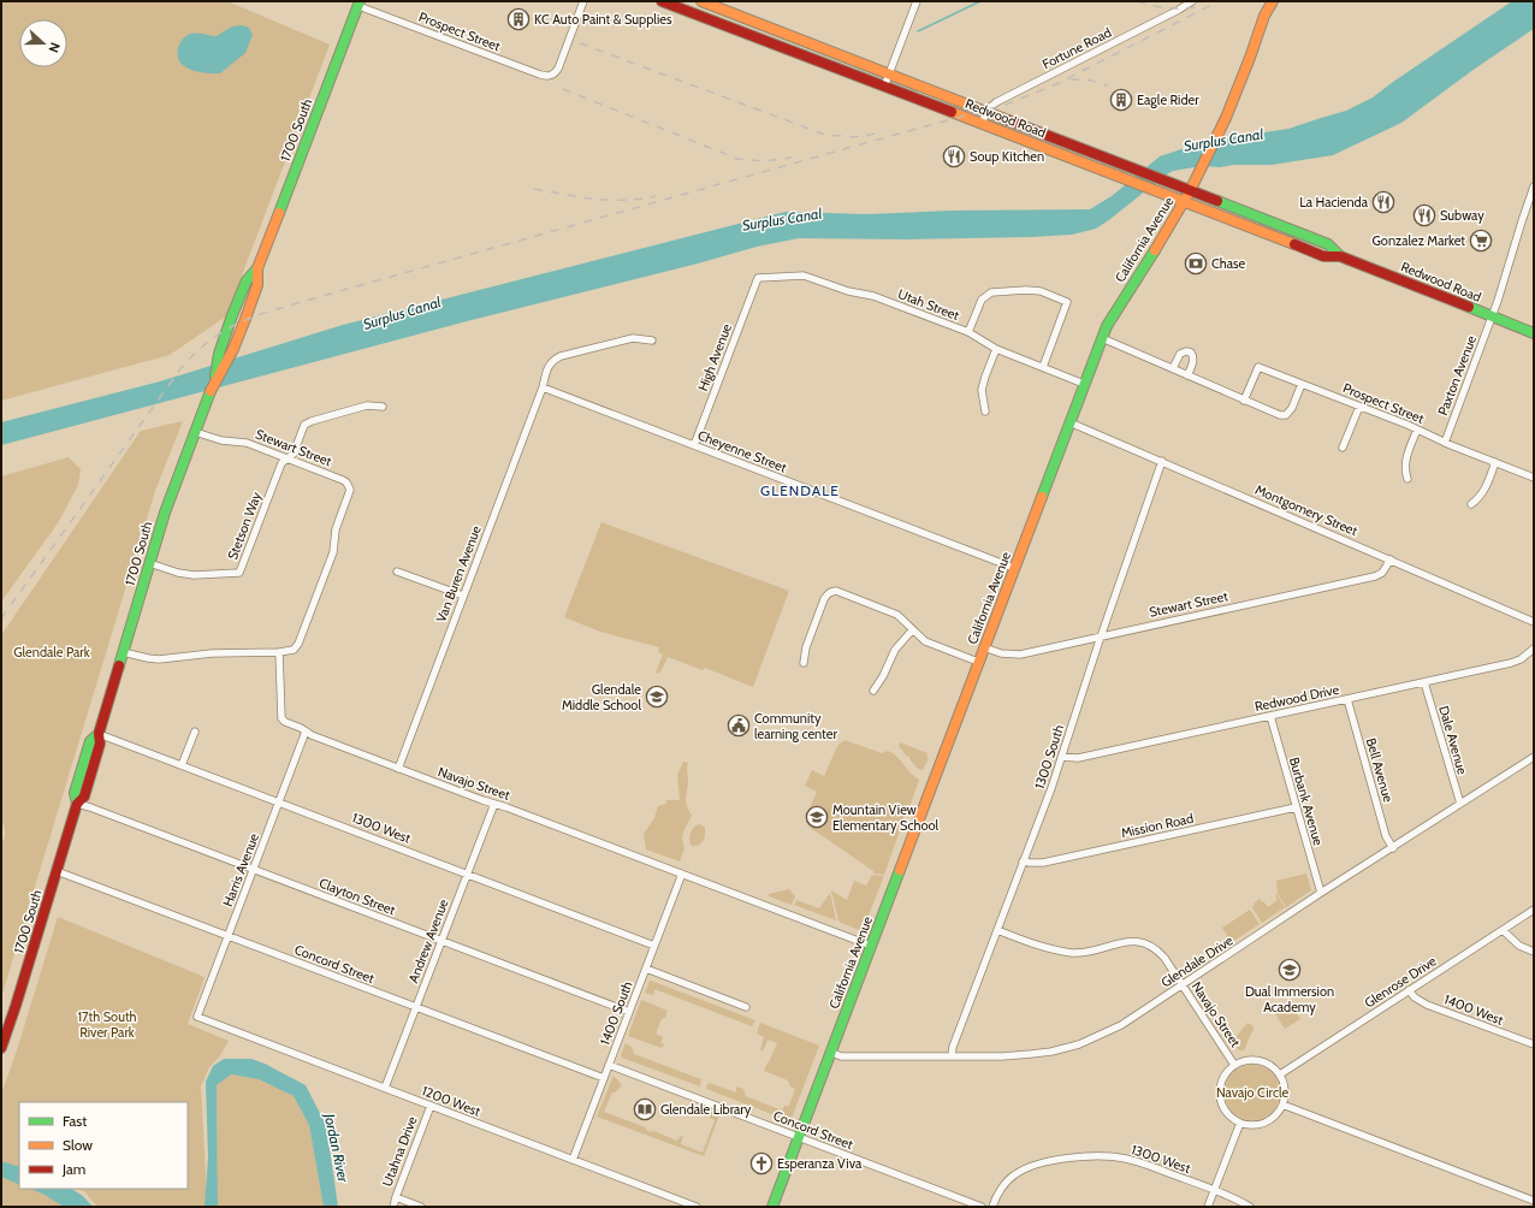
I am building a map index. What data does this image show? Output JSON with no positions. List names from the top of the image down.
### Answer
{
  "streets": {
    "main road": ["Redwood Road", "1700 South", "California Avenue"],
    "street": [
      "Prospect Street",
      "Fortune Road",
      "Utah Street",
      "High Avenue",
      "Paxton Avenue",
      "Stewart Street",
      "Cheyenne Street",
      "Montgomery Street",
      "Stetson Way",
      "Van Buren Avenue",
      "Redwood Drive",
      "Dale Avenue",
      "1300 South",
      "Bell Avenue",
      "Navajo Street",
      "Burbank Avenue",
      "Mission Road",
      "1300 West",
      "Harris Avenue",
      "Clayton Street",
      "Andrew Avenue",
      "Glendale Drive",
      "Concord Street",
      "Glenrose Drive",
      "1400 West",
      "1400 South",
      "1200 West",
      "Utahna Drive"
    ]
  },
  "crossings": [
    ["Prospect Street", "1700 South"],
    ["Prospect Street", "Paxton Avenue"],
    ["Fortune Road", "Redwood Road"],
    ["Redwood Road", "California Avenue"],
    ["Redwood Road", "Paxton Avenue"],
    ["1700 South", "Stewart Street"],
    ["1700 South", "Stetson Way"],
    ["1700 South", "1300 West"],
    ["1700 South", "Clayton Street"],
    ["1700 South", "Concord Street"],
    ["California Avenue", "Utah Street"],
    ["California Avenue", "Stewart Street"],
    ["California Avenue", "Cheyenne Street"],
    ["California Avenue", "Montgomery Street"],
    ["California Avenue", "Navajo Street"],
    ["California Avenue", "Glendale Drive"],
    ["California Avenue", "Concord Street"],
    ["Utah Street", "High Avenue"],
    ["High Avenue", "Cheyenne Street"],
    ["Stewart Street", "Montgomery Street"],
    ["Stewart Street", "Stetson Way"],
    ["Stewart Street", "1300 South"],
    ["Stewart Street", "Navajo Street"],
    ["Cheyenne Street", "Van Buren Avenue"],
    ["Montgomery Street", "1300 South"],
    ["Van Buren Avenue", "Navajo Street"],
    ["Redwood Drive", "Dale Avenue"],
    ["Redwood Drive", "1300 South"],
    ["Redwood Drive", "Bell Avenue"],
    ["Redwood Drive", "Burbank Avenue"],
    ["Dale Avenue", "Glendale Drive"],
    ["1300 South", "Navajo Street"],
    ["1300 South", "Mission Road"],
    ["1300 South", "Glendale Drive"],
    ["Bell Avenue", "Glendale Drive"],
    ["Navajo Street", "Harris Avenue"],
    ["Navajo Street", "Andrew Avenue"],
    ["Navajo Street", "Glendale Drive"],
    ["Navajo Street", "Glenrose Drive"],
    ["Navajo Street", "1400 South"],
    ["Burbank Avenue", "Mission Road"],
    ["Burbank Avenue", "Glendale Drive"],
    ["1300 West", "Harris Avenue"],
    ["1300 West", "Andrew Avenue"],
    ["1300 West", "1400 South"],
    ["Harris Avenue", "Clayton Street"],
    ["Harris Avenue", "Concord Street"],
    ["Harris Avenue", "1200 West"],
    ["Clayton Street", "Andrew Avenue"],
    ["Clayton Street", "1400 South"],
    ["Andrew Avenue", "Concord Street"],
    ["Andrew Avenue", "1200 West"],
    ["Concord Street", "1400 South"],
    ["Glenrose Drive", "1400 West"],
    ["1400 South", "1200 West"],
    ["1200 West", "Utahna Drive"]
  ],
  "districts": ["GLENDALE"],
  "water": ["Surplus Canal", "Jordan River"],
  "parks": ["Glendale Park", "17th South River Park", "Navajo Circle"],
  "places": {
    "building": ["KC Auto Paint & Supplies", "Eagle Rider"],
    "restaurant": ["Soup Kitchen", "La Hacienda", "Subway"],
    "supermarket": ["Gonzalez Market"],
    "bank": ["Chase"],
    "school or university": ["Glendale Middle School", "Mountain View Elementary School", "Dual Immersion Academy"],
    "public building": ["Community learning center"],
    "library": ["Glendale Library"],
    "church": ["Esperanza Viva"]
  },
  "legend": ["Fast", "Slow", "Jam"],
  "north": "right"
}
